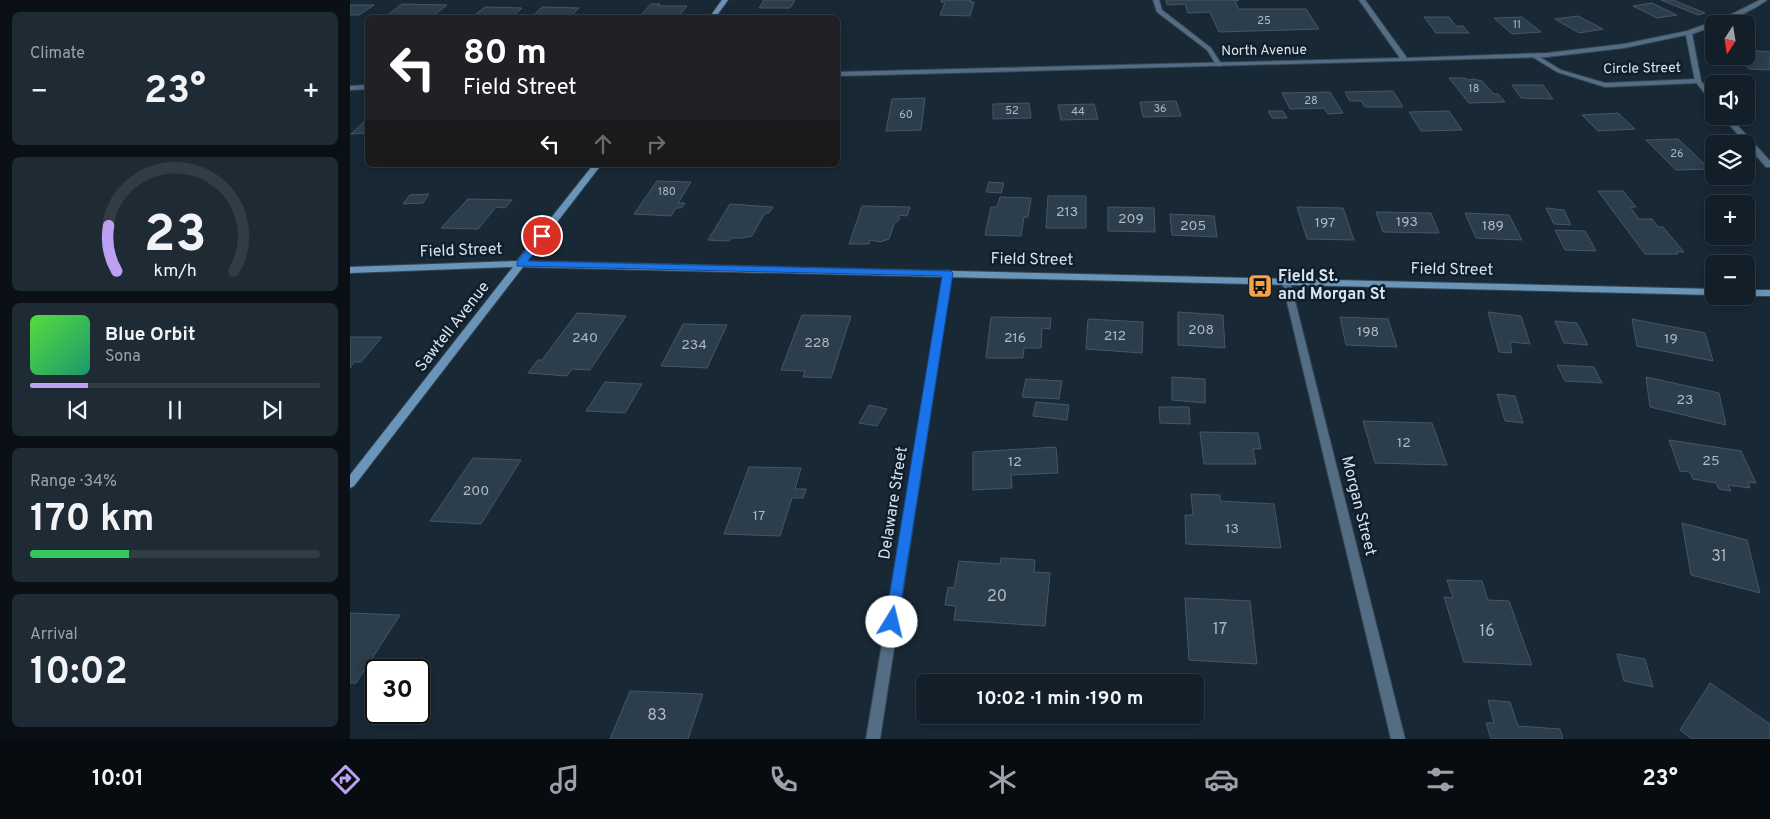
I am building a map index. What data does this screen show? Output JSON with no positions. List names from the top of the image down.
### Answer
{
  "streets": {
    "street": [
      "North Avenue",
      "Circle Street",
      "Field Street",
      "Sawtell Avenue",
      "Delaware Street",
      "Morgan Street"
    ]
  },
  "crossings": [
    ["North Avenue", "Circle Street"],
    ["Field Street", "Sawtell Avenue"],
    ["Field Street", "Delaware Street"],
    ["Field Street", "Morgan Street"]
  ],
  "places": {
    "bus stop": ["Field St. and Morgan St"]
  },
  "house_numbers": [
    "25",
    "11",
    "18",
    "28",
    "36",
    "52",
    "44",
    "60",
    "26",
    "180",
    "213",
    "209",
    "193",
    "197",
    "205",
    "189",
    "208",
    "198",
    "212",
    "240",
    "216",
    "19",
    "228",
    "234",
    "23",
    "12",
    "25",
    "12",
    "200",
    "17",
    "13",
    "31",
    "20",
    "17",
    "16",
    "83"
  ],
  "north": "bottom",
  "page": {
    "tile": [
      "Climate",
      ["Range · 34%", "170 km"],
      ["Arrival", "10:02"]
    ],
    "map_buttons": ["+", "−"],
    "turn": ["80 m", "Field Street"],
    "heat": ["−", "23°", "+"],
    "song": ["Blue Orbit", "Sona"],
    "limit": "30",
    "trip": "10:02 · 1 min · 190 m",
    "tabs": ["10:01", "23°"],
    "gauge": ["23", "km/h"]
  }
}
